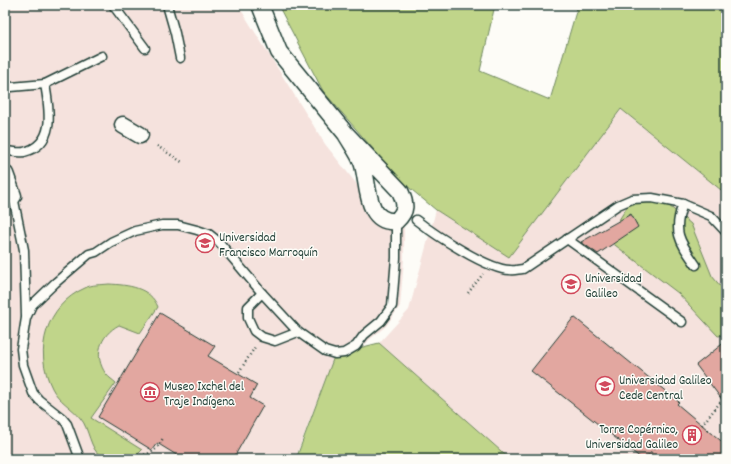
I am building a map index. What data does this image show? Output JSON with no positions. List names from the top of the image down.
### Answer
{
  "places": {
    "school or university": ["Universidad Francisco Marroquín", "Universidad Galileo", "Universidad Galileo Cede Central"],
    "museum": ["Museo Ixchel del Traje Indígena"],
    "building": ["Torre Copérnico, Universidad Galileo"]
  }
}
